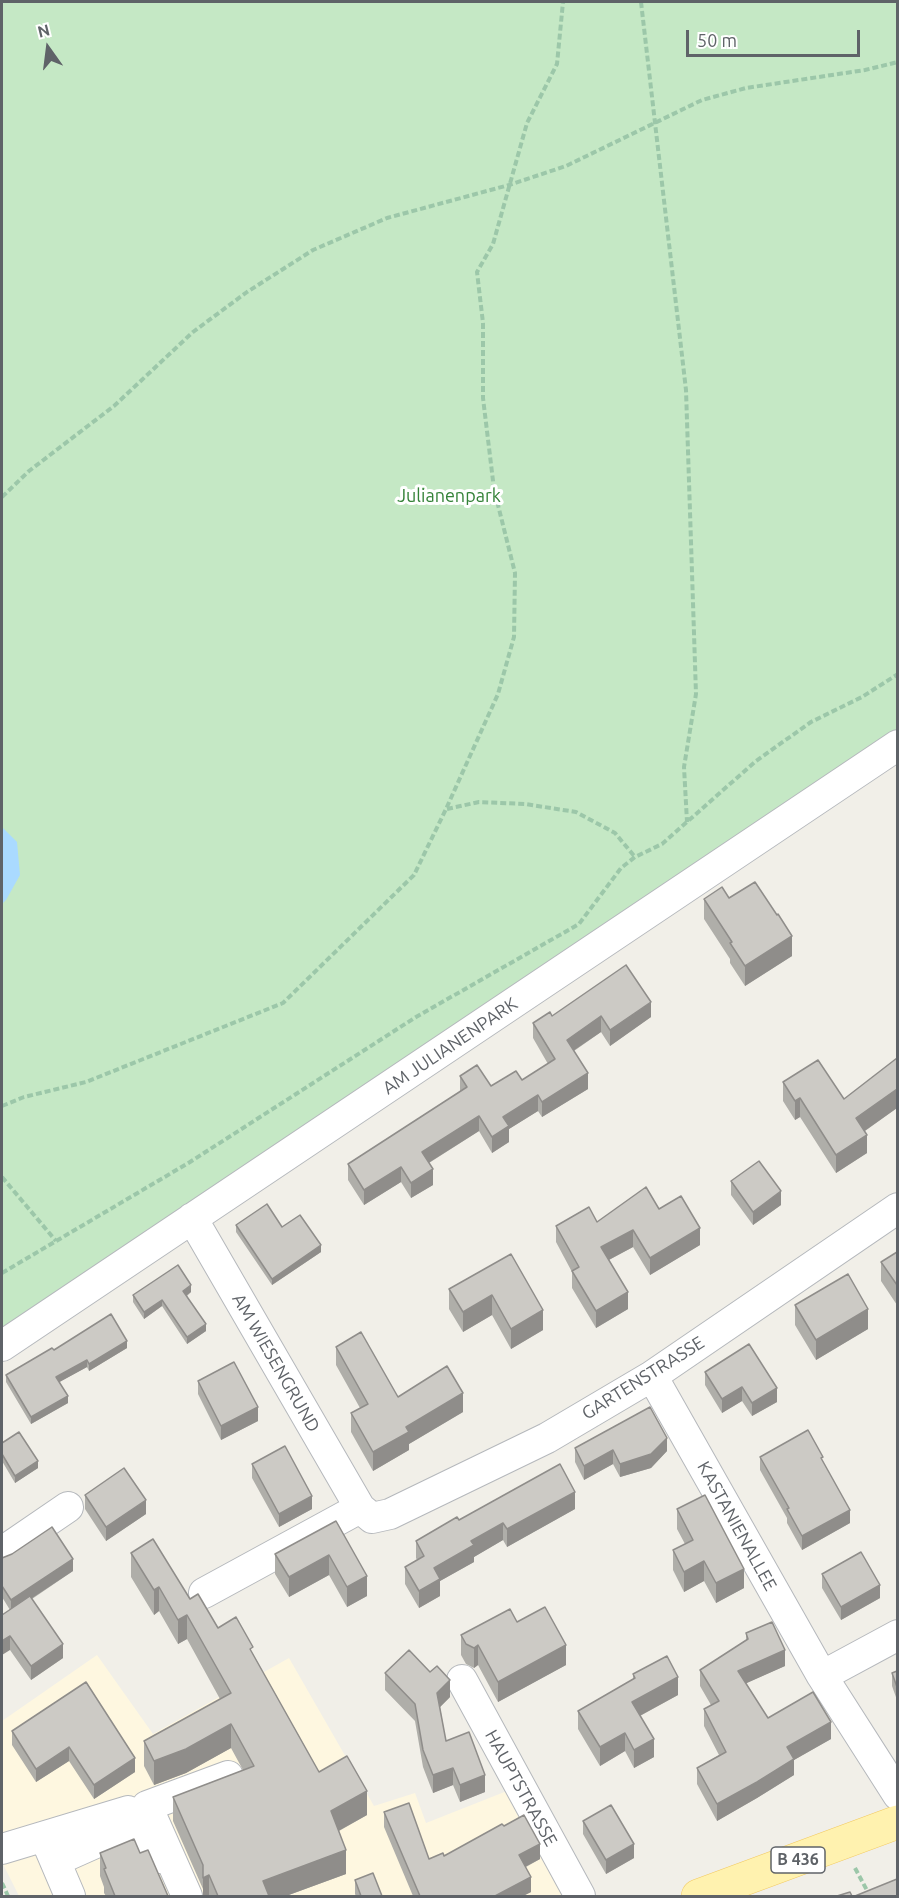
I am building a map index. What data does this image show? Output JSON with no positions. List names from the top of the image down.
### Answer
{
  "streets": {
    "main road": ["B 436"],
    "street": [
      "AM JULIANENPARK",
      "AM WIESENGRUND",
      "GARTENSTRASSE",
      "KASTANIENALLEE",
      "HAUPTSTRASSE"
    ]
  },
  "crossings": [
    ["AM JULIANENPARK", "AM WIESENGRUND"],
    ["AM WIESENGRUND", "GARTENSTRASSE"],
    ["GARTENSTRASSE", "KASTANIENALLEE"]
  ],
  "parks": ["Julianenpark"],
  "scale_bar": "50 m",
  "north": "top"
}
